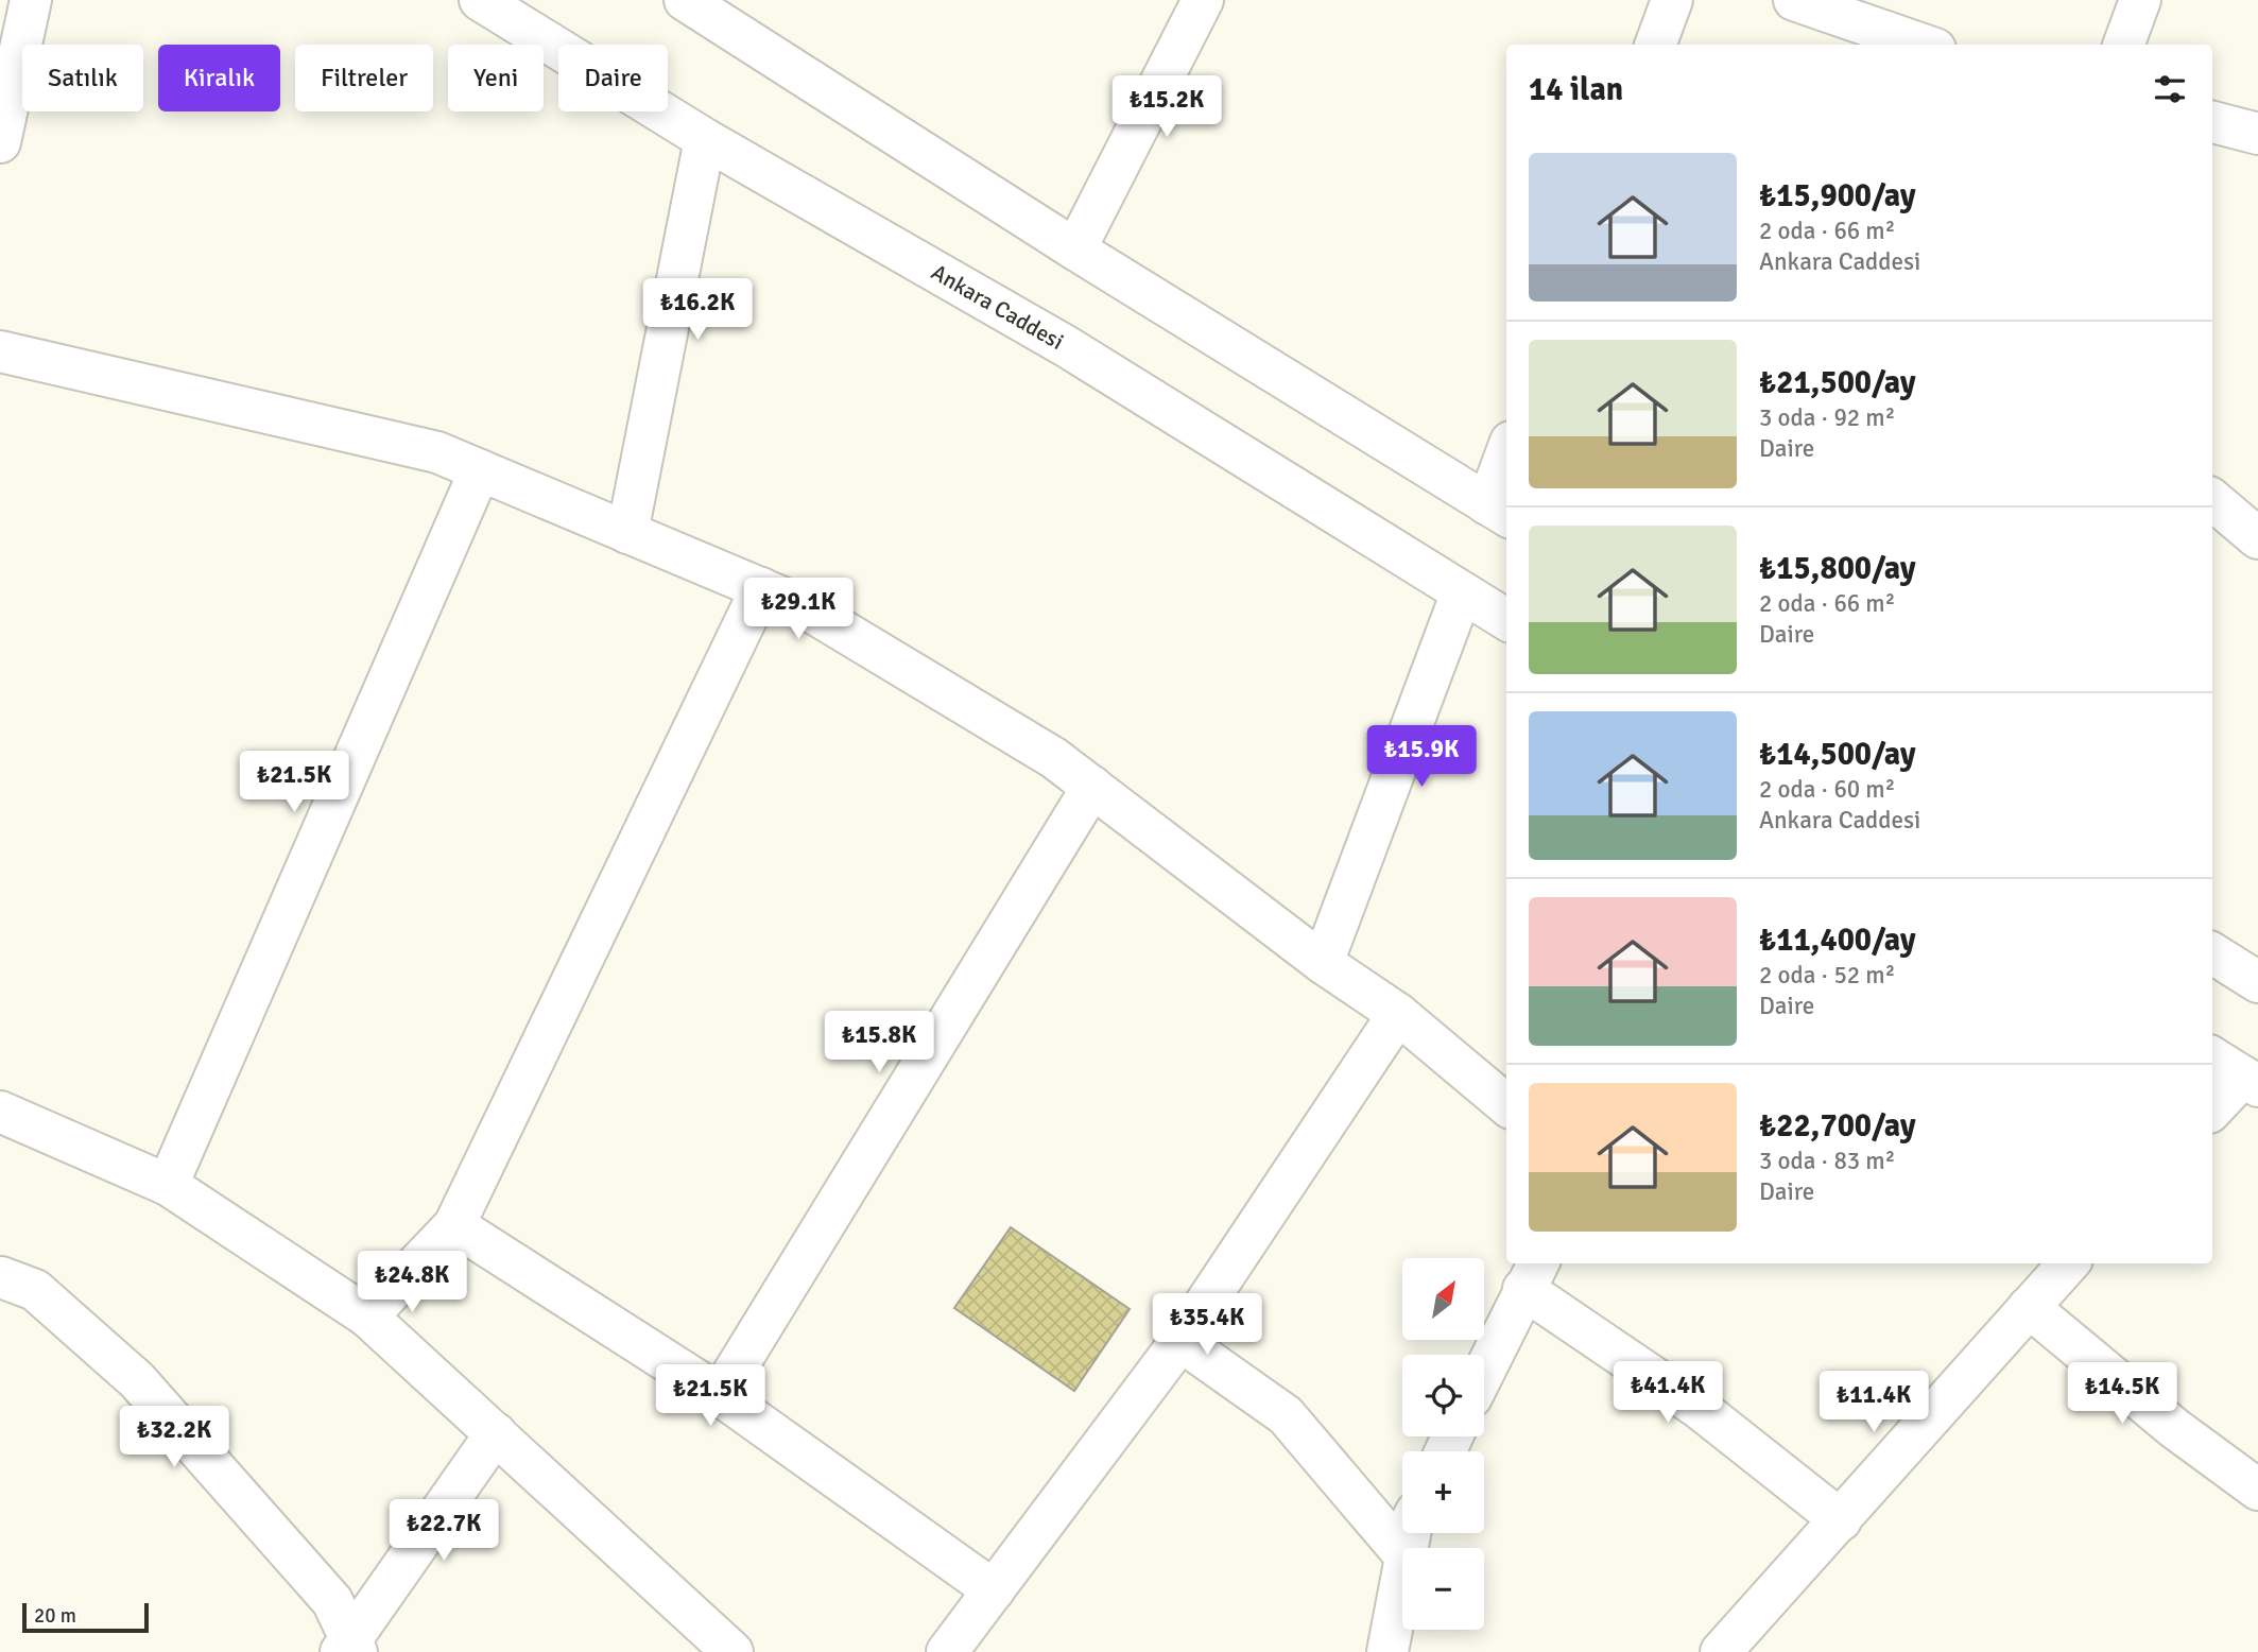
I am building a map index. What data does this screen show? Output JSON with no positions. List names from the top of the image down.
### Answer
{
  "streets": {
    "main road": ["Ankara Caddesi"]
  },
  "scale_bar": "20 m",
  "north": "top right",
  "page": {
    "chip": [
      "Satılık",
      "Kiralık",
      "Filtreler",
      "Yeni",
      "Daire"
    ],
    "heading": "14 ilan",
    "price": [
      "₺15.2K",
      "₺16.2K",
      "₺29.1K",
      "₺15.9K",
      "₺21.5K",
      "₺15.8K",
      "₺24.8K",
      "₺35.4K",
      "₺41.4K",
      "₺14.5K",
      "₺21.5K",
      "₺11.4K",
      "₺32.2K",
      "₺22.7K"
    ],
    "list": [
      {
        "name": "₺15,900/ay",
        "note": "2 oda · 66 m² · Ankara Caddesi"
      },
      {
        "name": "₺21,500/ay",
        "note": "3 oda · 92 m² · Daire"
      },
      {
        "name": "₺15,800/ay",
        "note": "2 oda · 66 m² · Daire"
      },
      {
        "name": "₺14,500/ay",
        "note": "2 oda · 60 m² · Ankara Caddesi"
      },
      {
        "name": "₺11,400/ay",
        "note": "2 oda · 52 m² · Daire"
      },
      {
        "name": "₺22,700/ay",
        "note": "3 oda · 83 m² · Daire"
      }
    ],
    "map_buttons": ["+", "−"],
    "scale": "20 m"
  }
}
